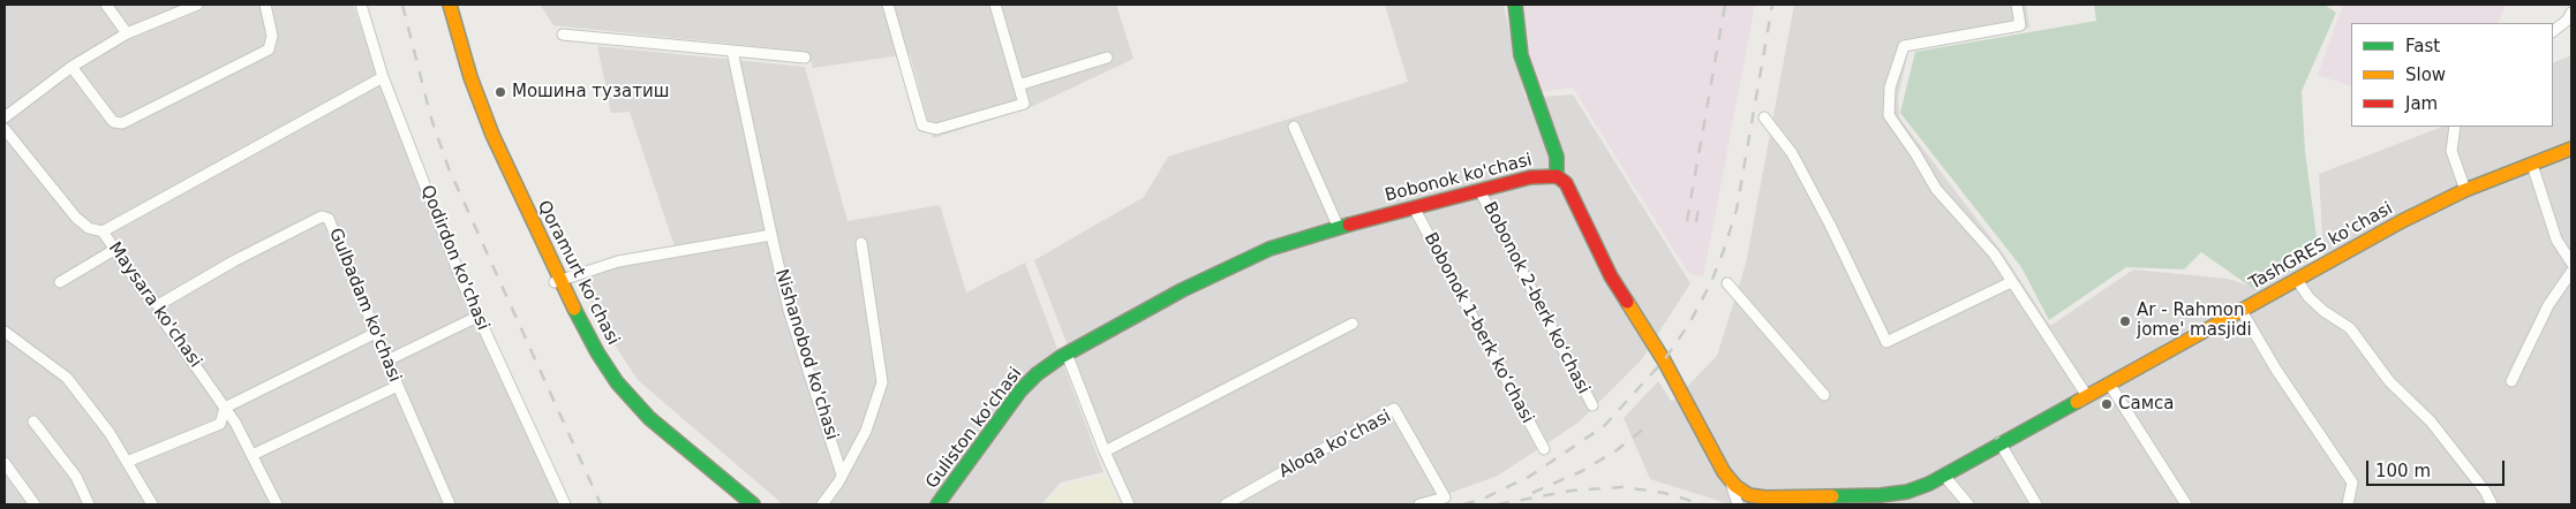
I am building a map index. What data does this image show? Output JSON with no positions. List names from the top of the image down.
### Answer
{
  "streets": {
    "main road": [
      "Bobonok ko'chasi",
      "TashGRES ko'chasi",
      "Qoramurt koʻchasi",
      "Guliston ko'chasi"
    ],
    "street": [
      "Qodirdon ko'chasi",
      "Bobonok 2-berk koʻchasi",
      "Maysara ko'chasi",
      "Gulbadam ko'chasi",
      "Bobonok 1-berk koʻchasi",
      "Nishanobod ko'chasi",
      "Aloqa ko'chasi"
    ]
  },
  "crossings": [
    ["Bobonok ko'chasi", "TashGRES ko'chasi"],
    ["Bobonok ko'chasi", "Bobonok 2-berk koʻchasi"],
    ["Bobonok ko'chasi", "Bobonok 1-berk koʻchasi"],
    ["Bobonok ko'chasi", "Guliston ko'chasi"],
    ["Maysara ko'chasi", "Gulbadam ko'chasi"]
  ],
  "places": ["Мошина тузатиш", "Ar - Rahmon jome' masjidi", "Самса"],
  "legend": ["Fast", "Slow", "Jam"],
  "scale_bar": "100 m"
}
